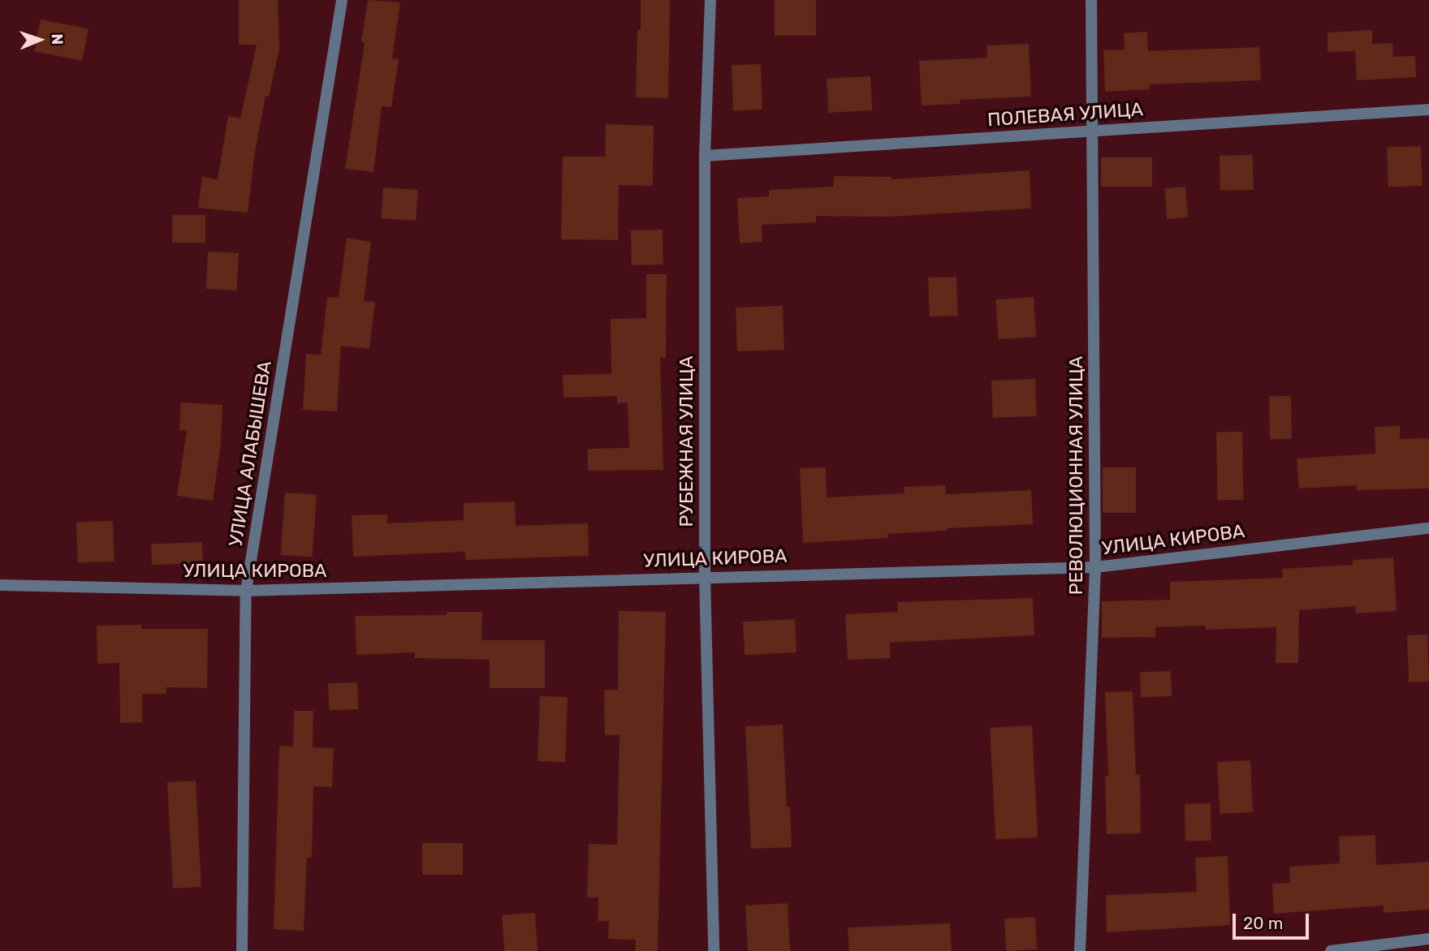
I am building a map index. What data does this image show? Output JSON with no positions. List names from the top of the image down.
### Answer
{
  "streets": {
    "street": [
      "ПОЛЕВАЯ УЛИЦА",
      "РУБЕЖНАЯ УЛИЦА",
      "УЛИЦА АЛАБЫШЕВА",
      "РЕВОЛЮЦИОННАЯ УЛИЦА",
      "УЛИЦА КИРОВА"
    ]
  },
  "crossings": [
    ["ПОЛЕВАЯ УЛИЦА", "РУБЕЖНАЯ УЛИЦА"],
    ["ПОЛЕВАЯ УЛИЦА", "РЕВОЛЮЦИОННАЯ УЛИЦА"],
    ["РУБЕЖНАЯ УЛИЦА", "УЛИЦА КИРОВА"],
    ["УЛИЦА АЛАБЫШЕВА", "УЛИЦА КИРОВА"],
    ["РЕВОЛЮЦИОННАЯ УЛИЦА", "УЛИЦА КИРОВА"]
  ],
  "scale_bar": "20 m",
  "north": "right"
}
